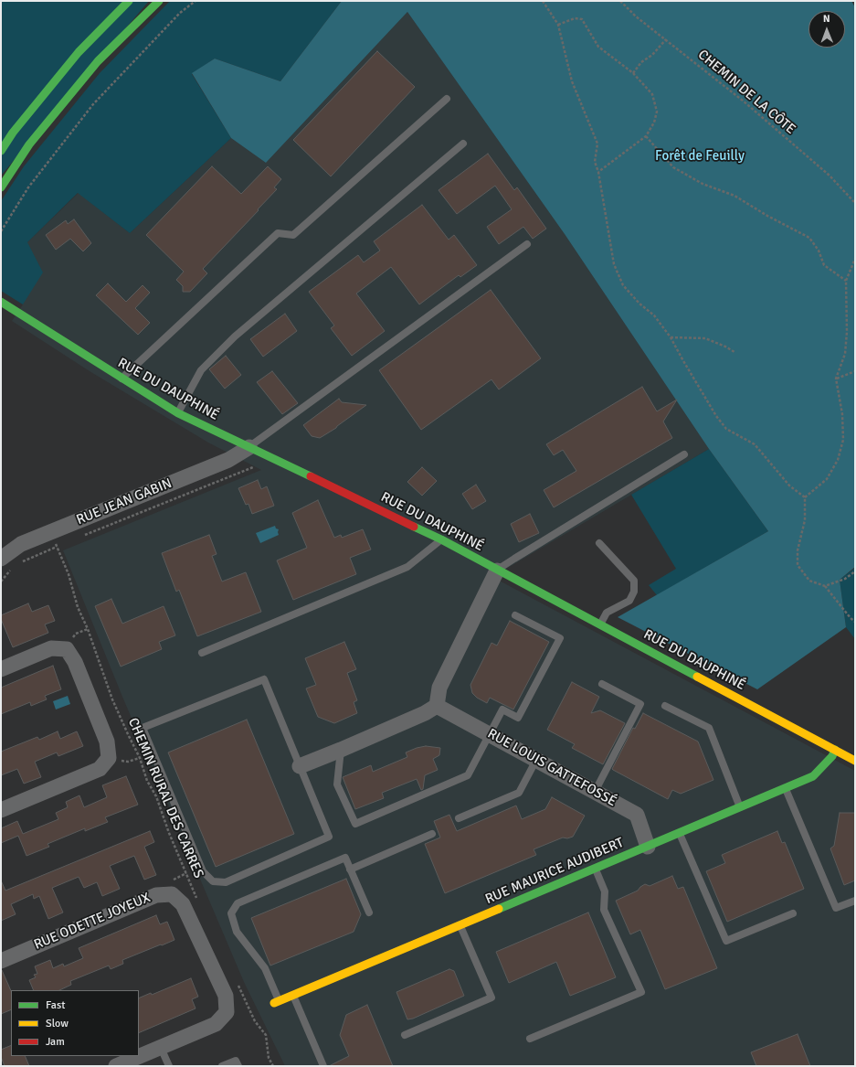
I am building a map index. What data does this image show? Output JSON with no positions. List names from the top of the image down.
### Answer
{
  "streets": {
    "street": [
      "RUE DU DAUPHINÉ",
      "RUE JEAN GABIN",
      "RUE LOUIS GATTEFOSSÉ",
      "RUE MAURICE AUDIBERT",
      "RUE ODETTE JOYEUX"
    ],
    "path": ["CHEMIN DE LA CÔTE", "CHEMIN RURAL DES CARRES"]
  },
  "crossings": [
    ["RUE DU DAUPHINÉ", "RUE JEAN GABIN"],
    ["RUE DU DAUPHINÉ", "RUE MAURICE AUDIBERT"],
    ["RUE JEAN GABIN", "CHEMIN RURAL DES CARRES"],
    ["RUE LOUIS GATTEFOSSÉ", "RUE MAURICE AUDIBERT"]
  ],
  "parks": ["Forêt de Feuilly"],
  "legend": ["Fast", "Slow", "Jam"],
  "north": "top"
}
